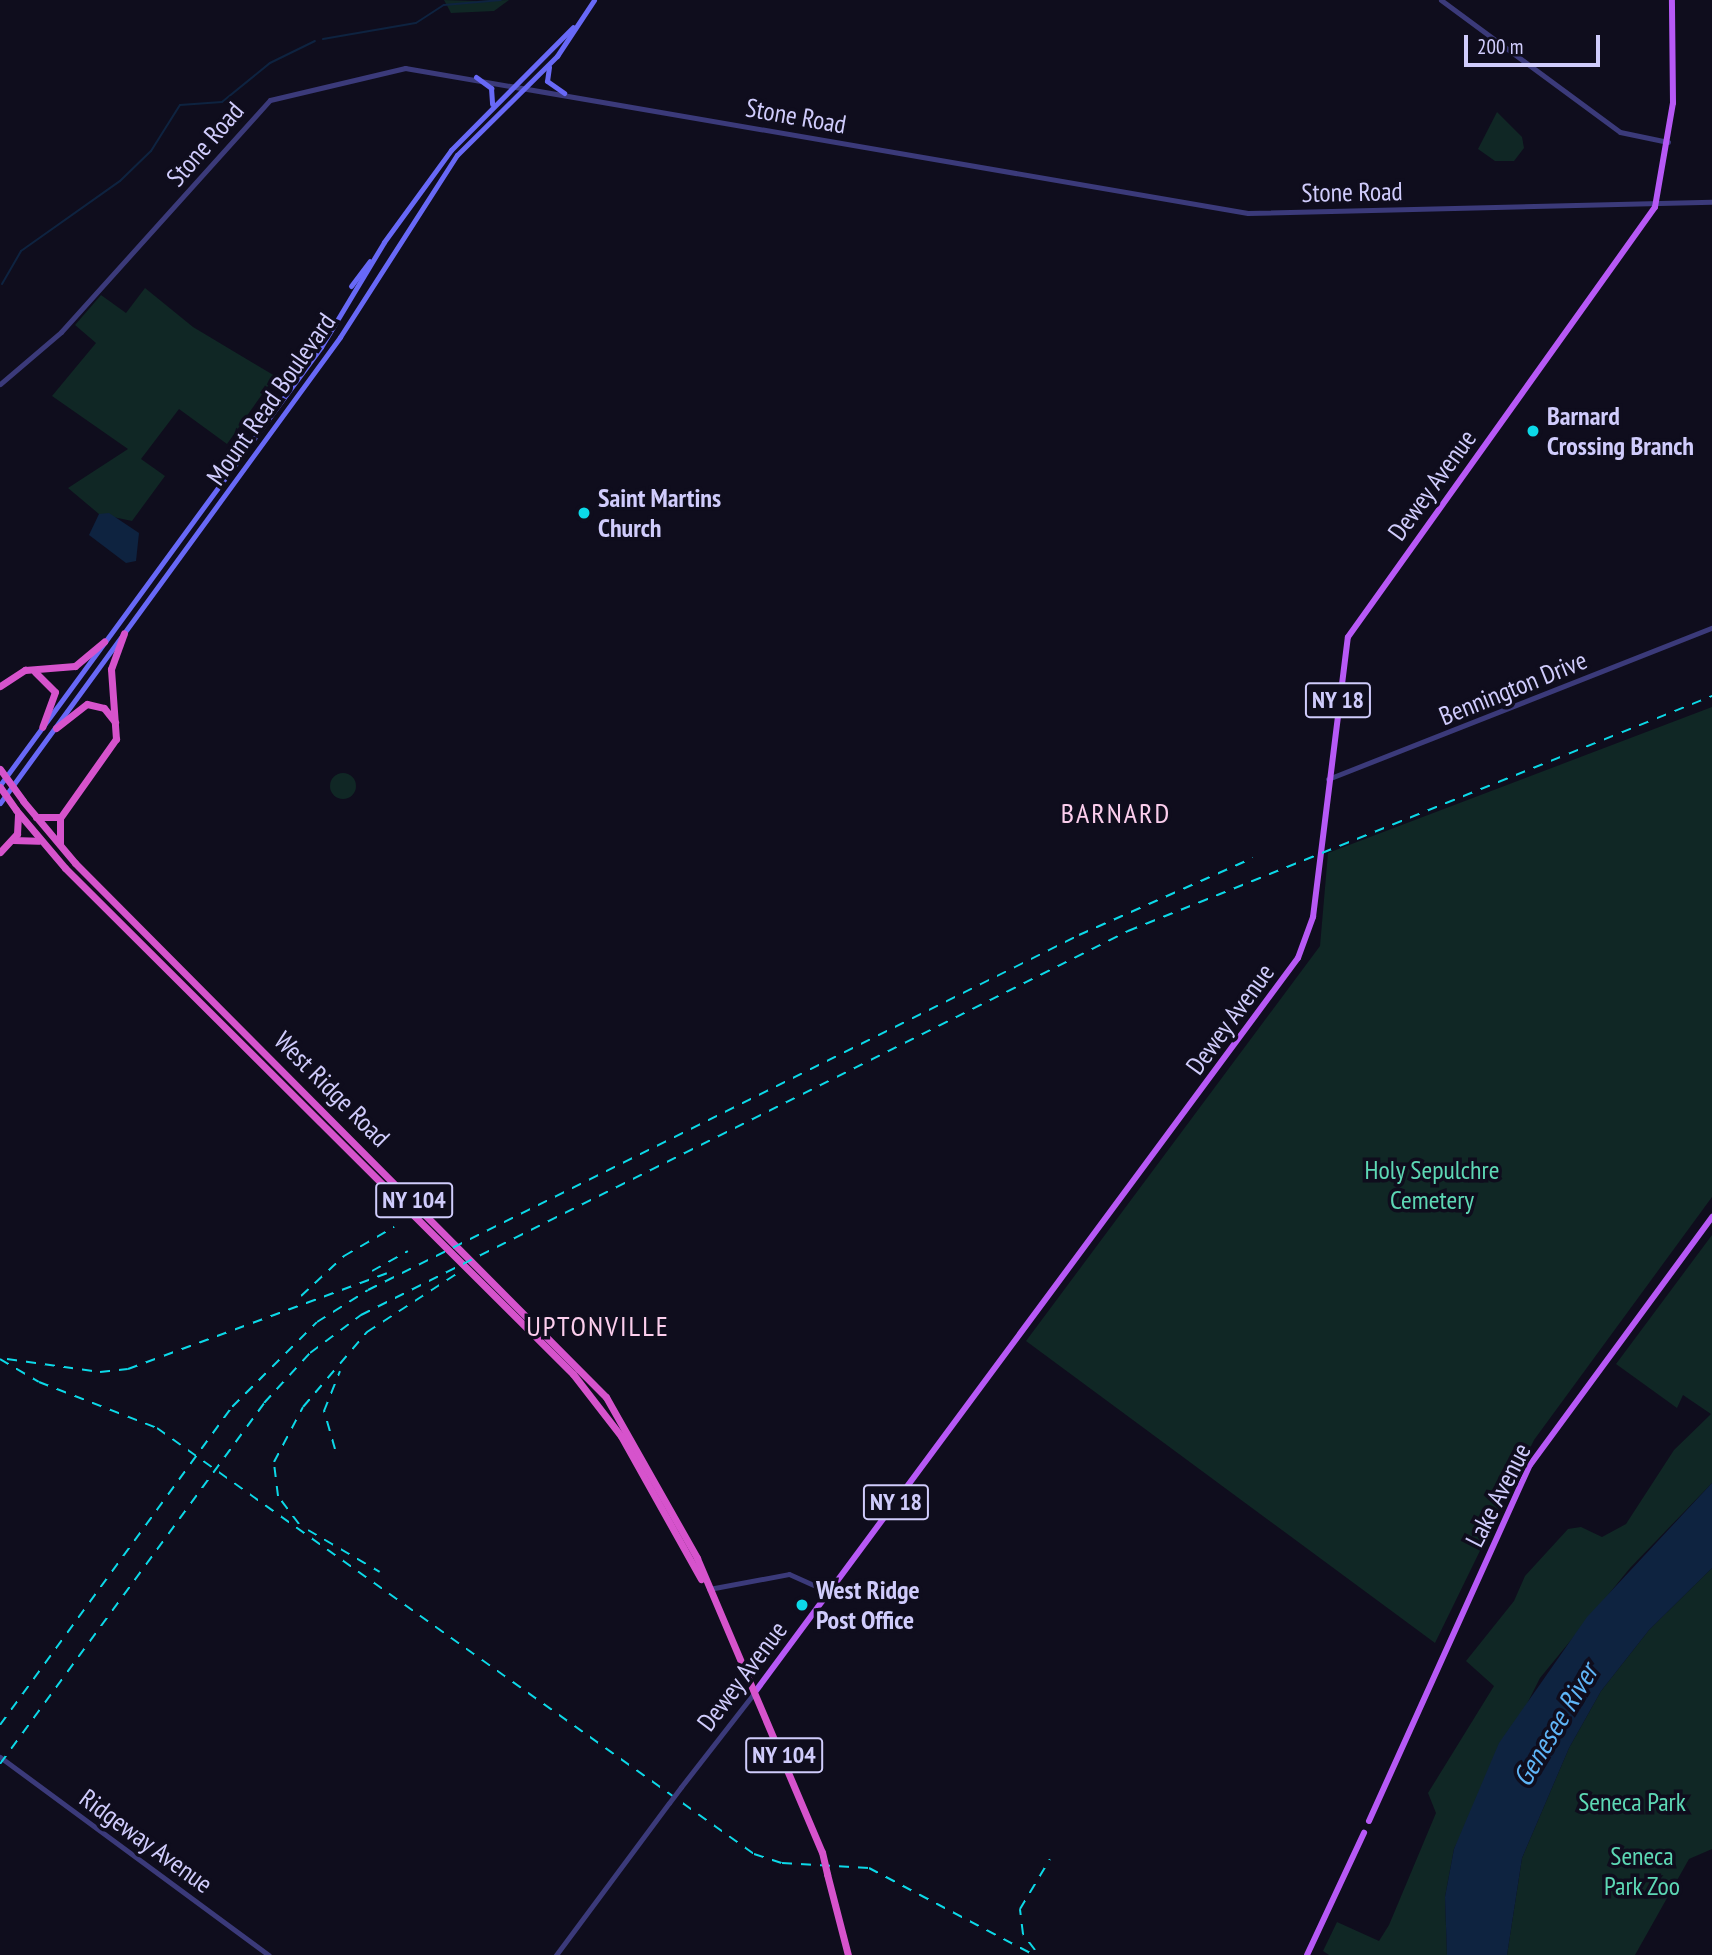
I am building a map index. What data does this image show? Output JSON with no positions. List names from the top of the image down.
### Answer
{
  "streets": {
    "highway": ["West Ridge Road", "NY 104"],
    "main road": [
      "Mount Read Boulevard",
      "Dewey Avenue",
      "NY 18",
      "Lake Avenue"
    ],
    "street": ["Stone Road", "Bennington Drive", "Ridgeway Avenue"]
  },
  "crossings": [
    ["Stone Road", "Mount Read Boulevard"],
    ["Stone Road", "Dewey Avenue"],
    ["Mount Read Boulevard", "West Ridge Road"],
    ["Dewey Avenue", "Bennington Drive"],
    ["Dewey Avenue", "West Ridge Road"]
  ],
  "districts": ["BARNARD", "UPTONVILLE"],
  "water": ["Genesee River"],
  "parks": ["Holy Sepulchre Cemetery", "Seneca Park", "Seneca Park Zoo"],
  "places": ["Barnard Crossing Branch", "Saint Martins Church", "West Ridge Post Office"],
  "scale_bar": "200 m"
}
